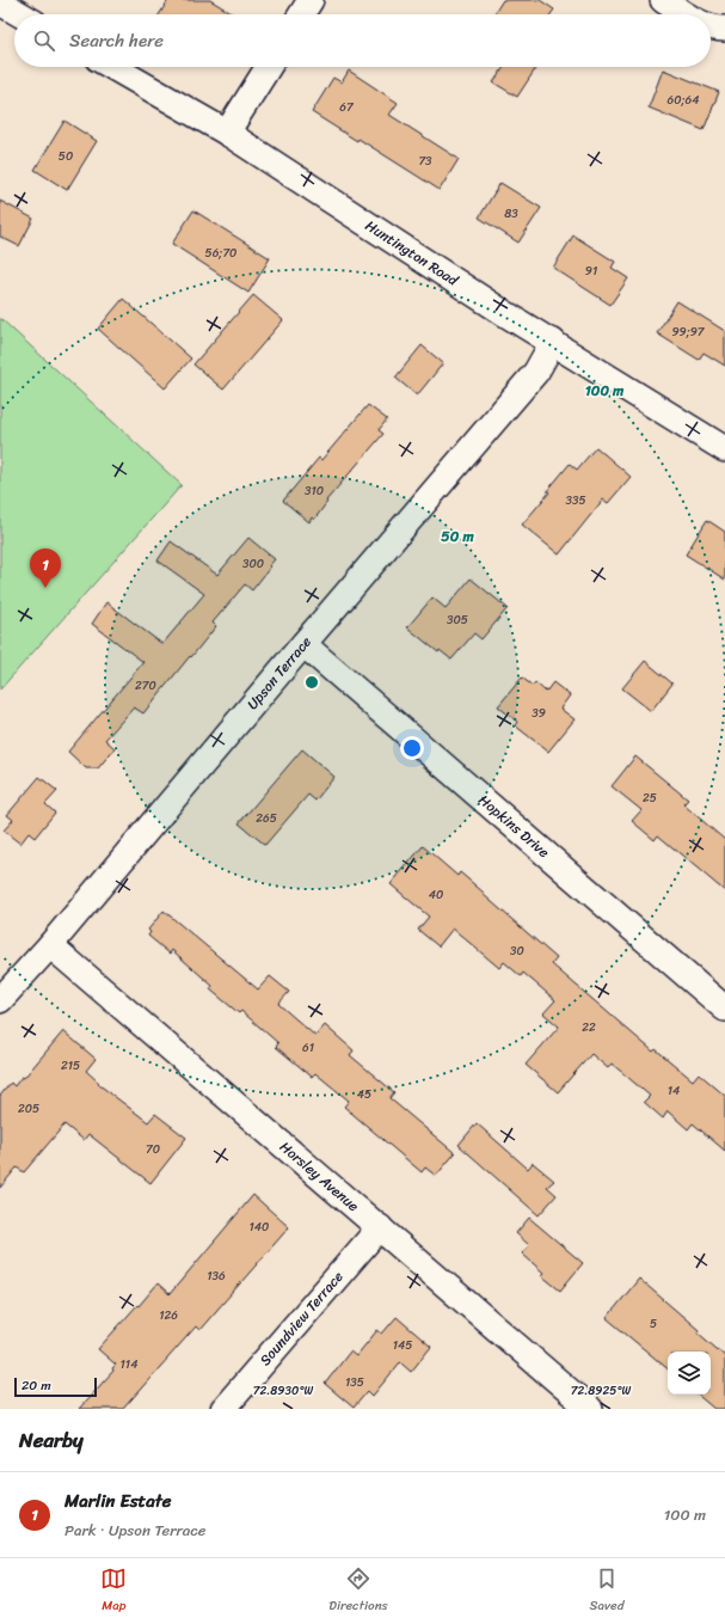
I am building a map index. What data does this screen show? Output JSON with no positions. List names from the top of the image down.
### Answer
{
  "streets": {
    "street": [
      "Huntington Road",
      "Upson Terrace",
      "Hopkins Drive",
      "Horsley Avenue",
      "Soundview Terrace"
    ]
  },
  "crossings": [
    ["Huntington Road", "Upson Terrace"],
    ["Upson Terrace", "Hopkins Drive"],
    ["Upson Terrace", "Horsley Avenue"],
    ["Horsley Avenue", "Soundview Terrace"]
  ],
  "house_numbers": [
    "60;64",
    "67",
    "50",
    "73",
    "83",
    "56;70",
    "91",
    "99;97",
    "310",
    "335",
    "300",
    "305",
    "270",
    "39",
    "25",
    "265",
    "40",
    "30",
    "22",
    "61",
    "215",
    "14",
    "45",
    "205",
    "70",
    "140",
    "136",
    "126",
    "5",
    "145",
    "114",
    "135"
  ],
  "scale_bar": "20 m",
  "page": {
    "search": "Search here",
    "pins": "1",
    "scale": "20 m",
    "heading": "Nearby",
    "list": [
      {
        "mark": "1",
        "name": "Marlin Estate",
        "note": "Park · Upson Terrace",
        "value": "100 m"
      }
    ],
    "nav": ["Map", "Directions", "Saved"]
  },
  "coordinates": ["72.8930°W", "72.8925°W"],
  "rings": ["100 m", "50 m"]
}
